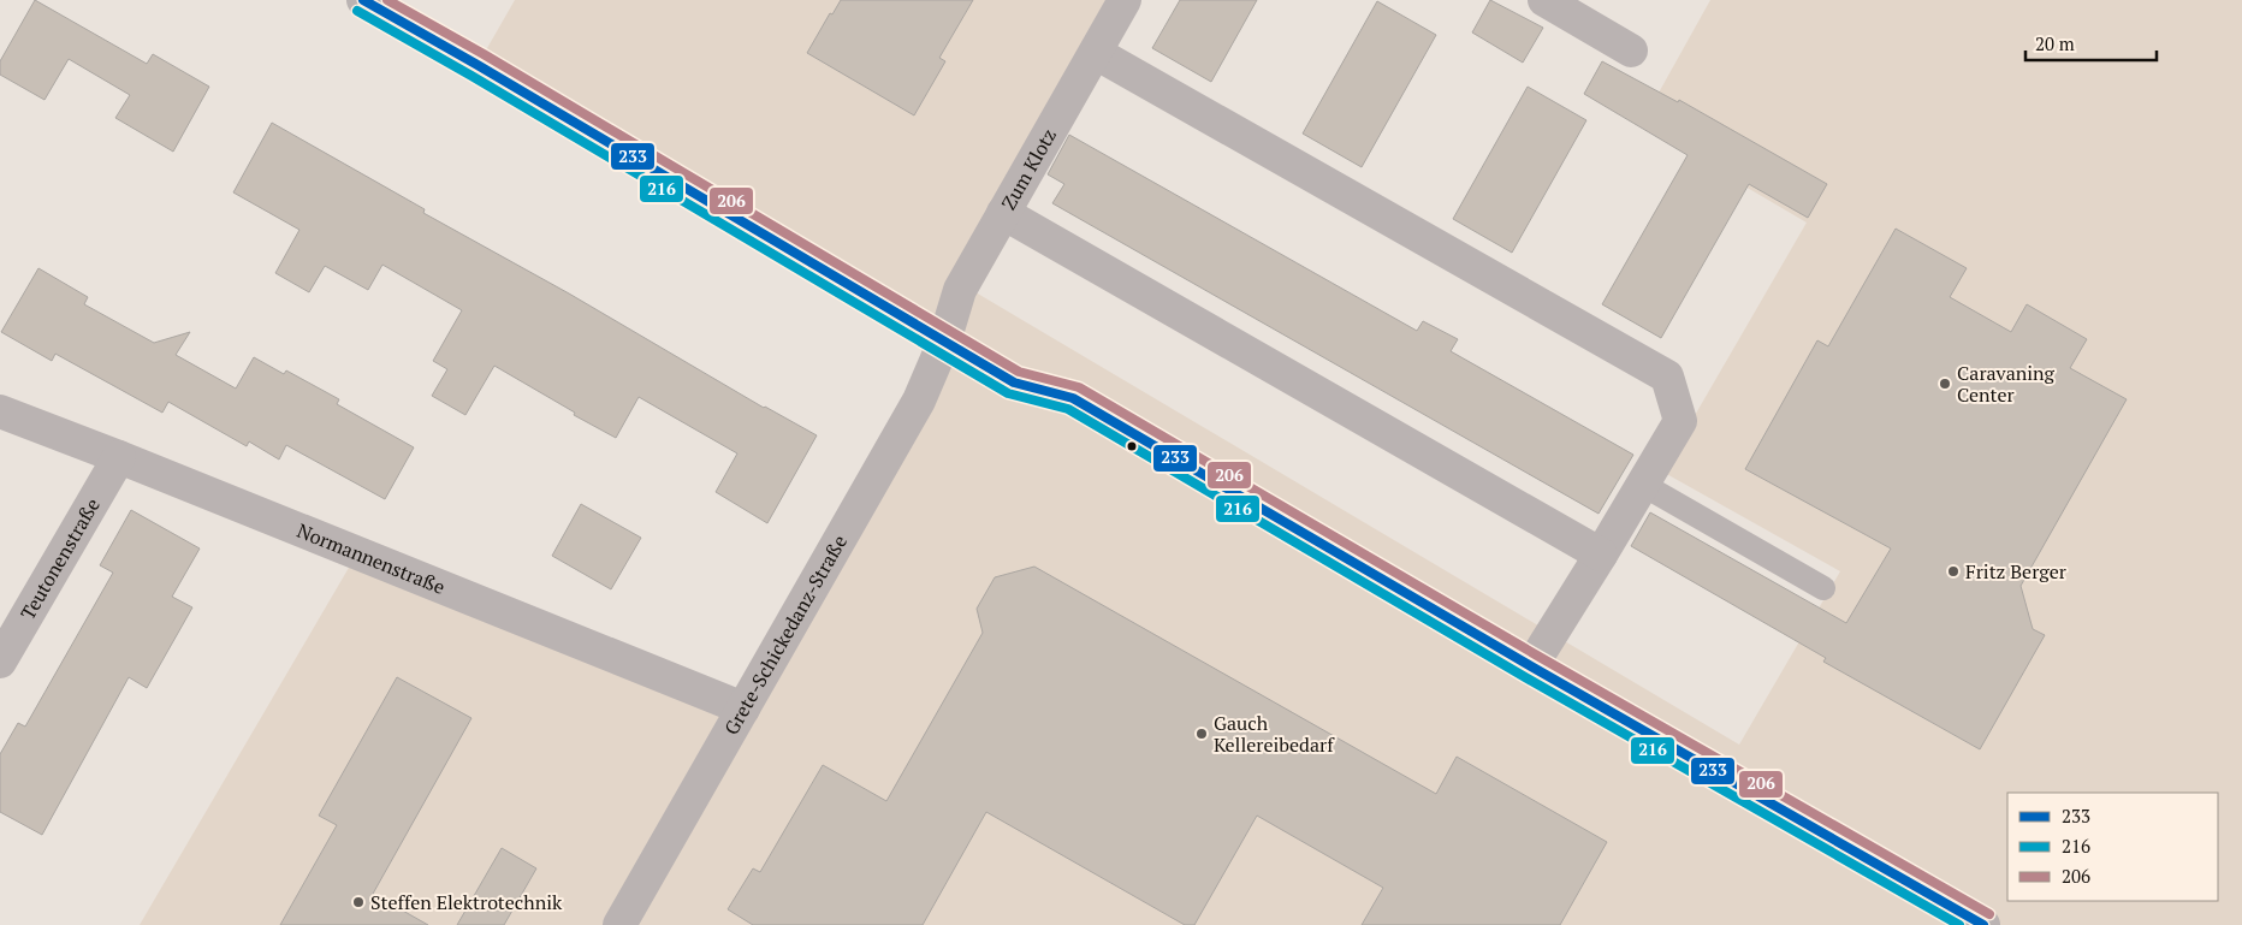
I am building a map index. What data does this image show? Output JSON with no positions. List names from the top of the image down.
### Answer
{
  "streets": {
    "street": [
      "Zum Klotz",
      "Teutonenstraße",
      "Normannenstraße",
      "Grete-Schickedanz-Straße"
    ]
  },
  "crossings": [
    ["Zum Klotz", "Grete-Schickedanz-Straße"],
    ["Teutonenstraße", "Normannenstraße"],
    ["Normannenstraße", "Grete-Schickedanz-Straße"]
  ],
  "places": [
    "Caravaning Center",
    "Fritz Berger",
    "Gauch Kellereibedarf",
    "Steffen Elektrotechnik"
  ],
  "lines": ["transit line 233", "transit line 206", "transit line 216"],
  "legend": ["233", "216", "206"],
  "scale_bar": "20 m"
}
